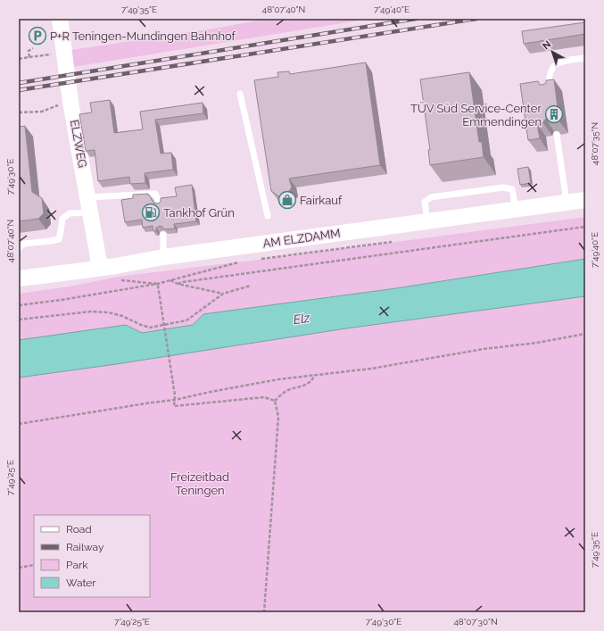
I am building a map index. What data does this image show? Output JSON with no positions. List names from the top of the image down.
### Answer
{
  "streets": {
    "street": ["ELZWEG", "AM ELZDAMM"]
  },
  "crossings": [
    ["ELZWEG", "AM ELZDAMM"]
  ],
  "water": ["Elz"],
  "parks": ["Freizeitbad Teningen"],
  "places": {
    "parking": ["P+R Teningen-Mundingen Bahnhof"],
    "building": ["TÜV Süd Service-Center Emmendingen"],
    "shop": ["Fairkauf"],
    "fuel station": ["Tankhof Grün"]
  },
  "legend": [
    "Road",
    "Railway",
    "Park",
    "Water"
  ],
  "north": "top left",
  "coordinates": [
    "7°49'35\"E",
    "48°07'40\"N",
    "7°49'40\"E",
    "48°07'35\"N",
    "7°49'30\"E",
    "7°49'25\"E",
    "48°07'30\"N"
  ]
}
